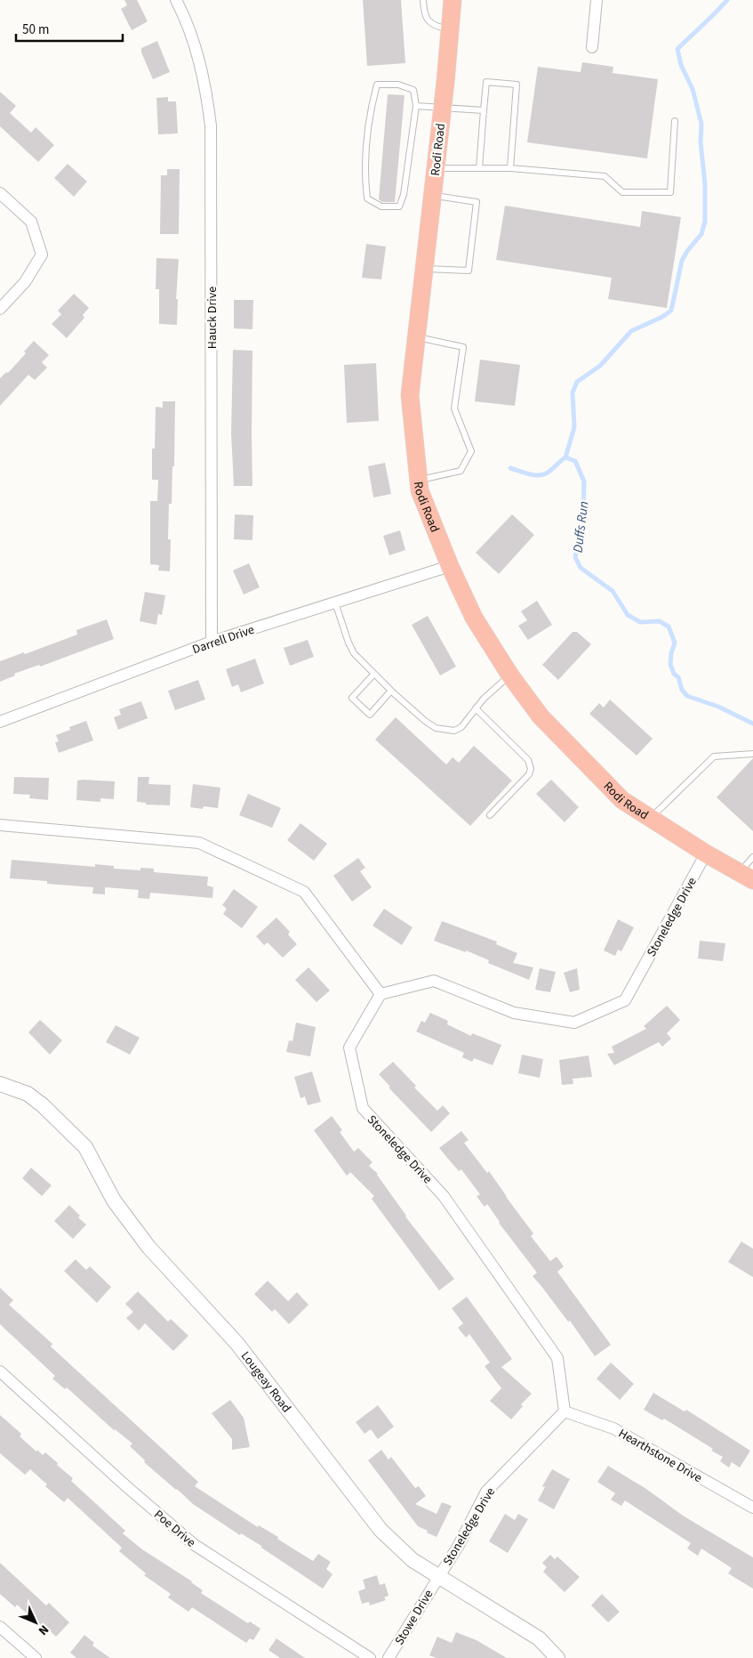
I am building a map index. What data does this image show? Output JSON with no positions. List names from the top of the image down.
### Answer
{
  "streets": {
    "main road": ["Rodi Road"],
    "street": [
      "Hauck Drive",
      "Darrell Drive",
      "Stoneledge Drive",
      "Lougeay Road",
      "Hearthstone Drive",
      "Poe Drive",
      "Stowe Drive"
    ]
  },
  "crossings": [
    ["Rodi Road", "Darrell Drive"],
    ["Rodi Road", "Stoneledge Drive"],
    ["Hauck Drive", "Darrell Drive"],
    ["Stoneledge Drive", "Lougeay Road"],
    ["Stoneledge Drive", "Hearthstone Drive"],
    ["Stoneledge Drive", "Stowe Drive"],
    ["Lougeay Road", "Stowe Drive"]
  ],
  "water": ["Duffs Run"],
  "scale_bar": "50 m",
  "north": "bottom right"
}
